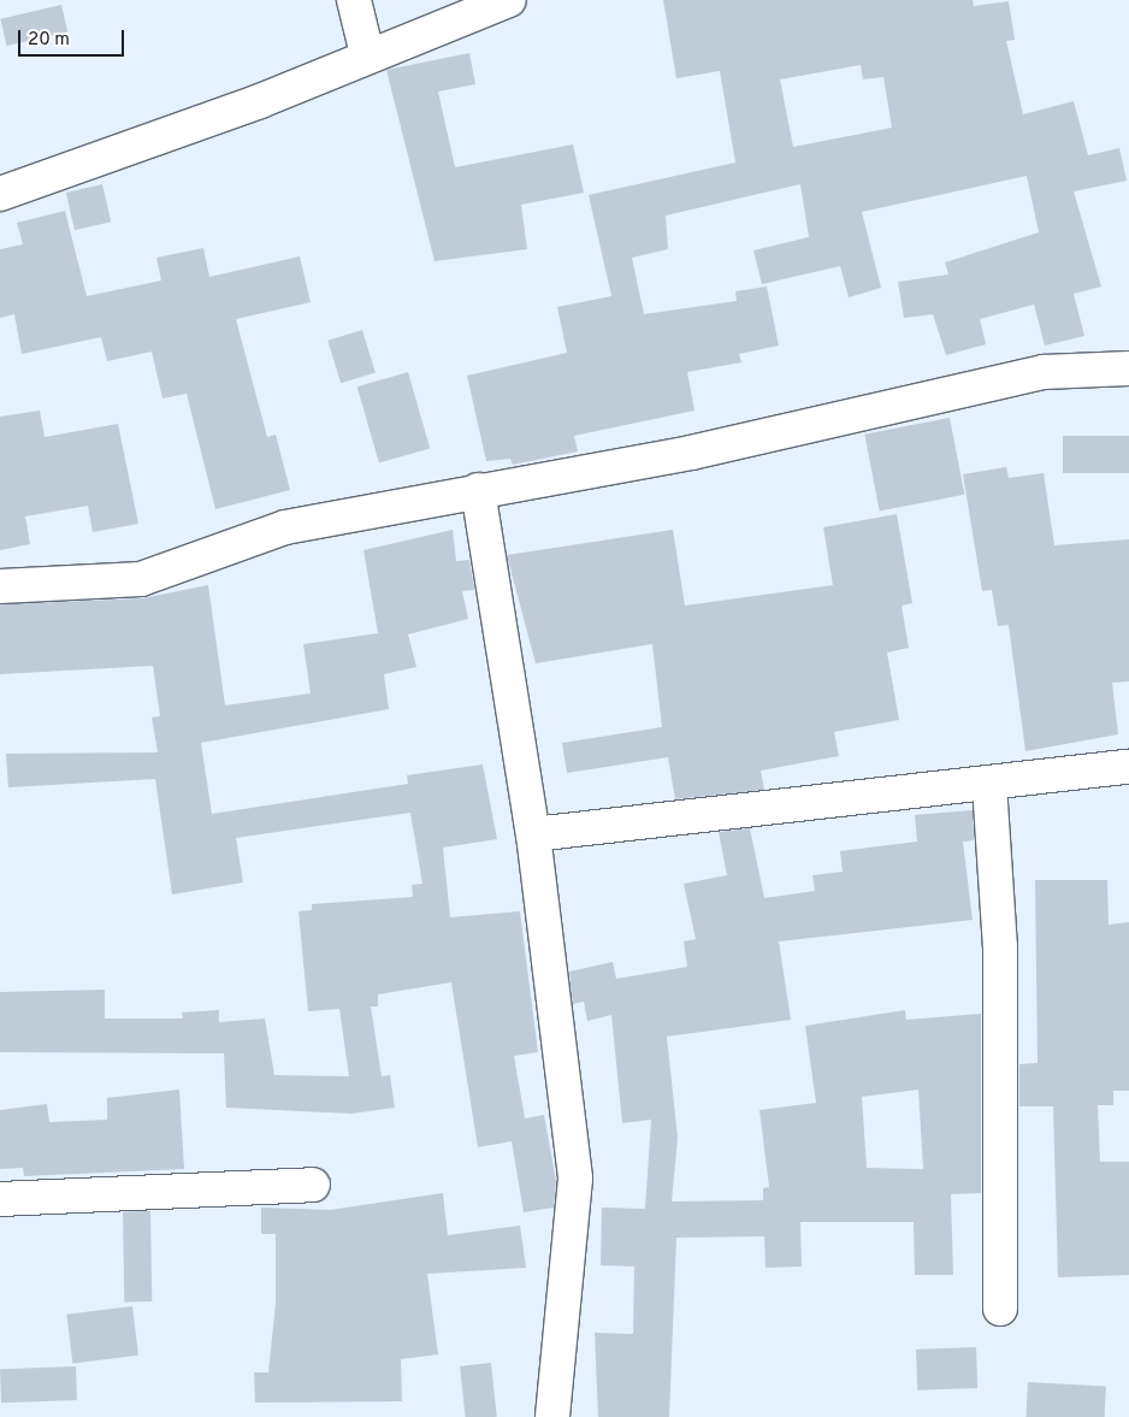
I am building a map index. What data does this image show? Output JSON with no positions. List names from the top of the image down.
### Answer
{
  "scale_bar": "20 m"
}
